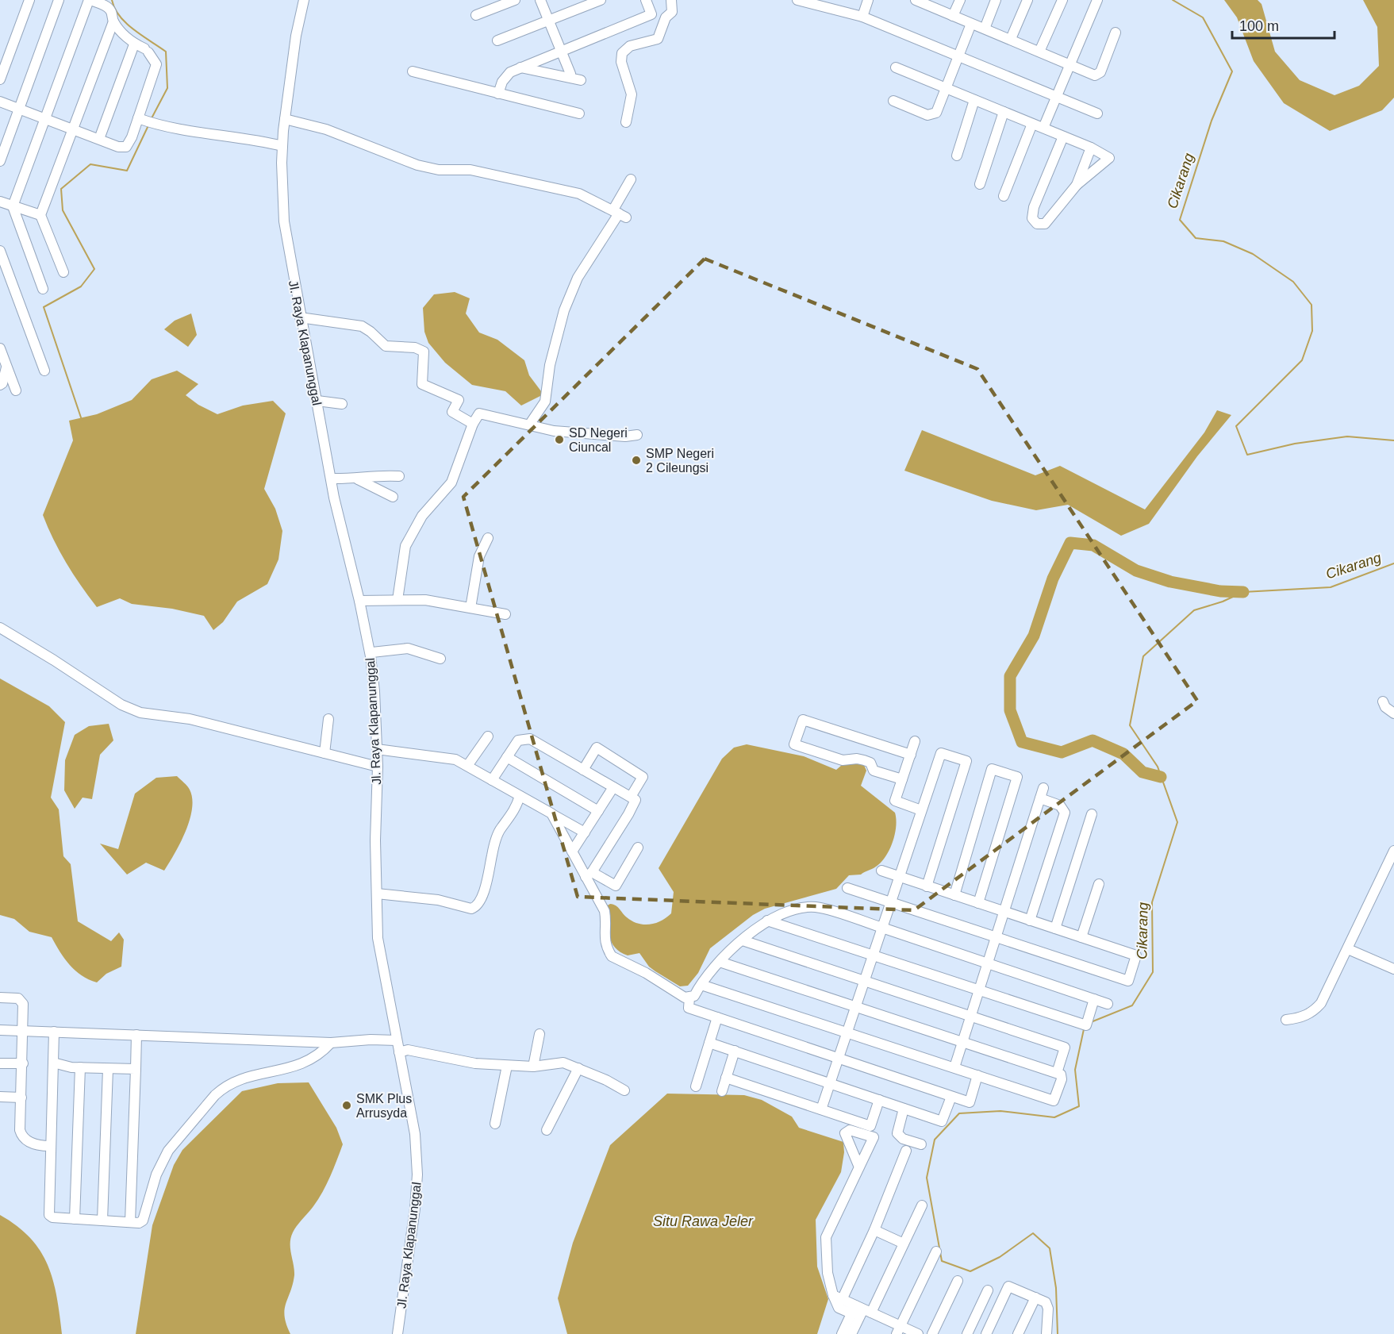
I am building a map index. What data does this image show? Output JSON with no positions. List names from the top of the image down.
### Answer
{
  "streets": {
    "street": ["Jl. Raya Klapanunggal"]
  },
  "water": ["Cikarang", "Situ Rawa Jeler"],
  "places": ["SD Negeri Ciuncal", "SMP Negeri 2 Cileungsi", "SMK Plus Arrusyda"],
  "scale_bar": "100 m"
}
